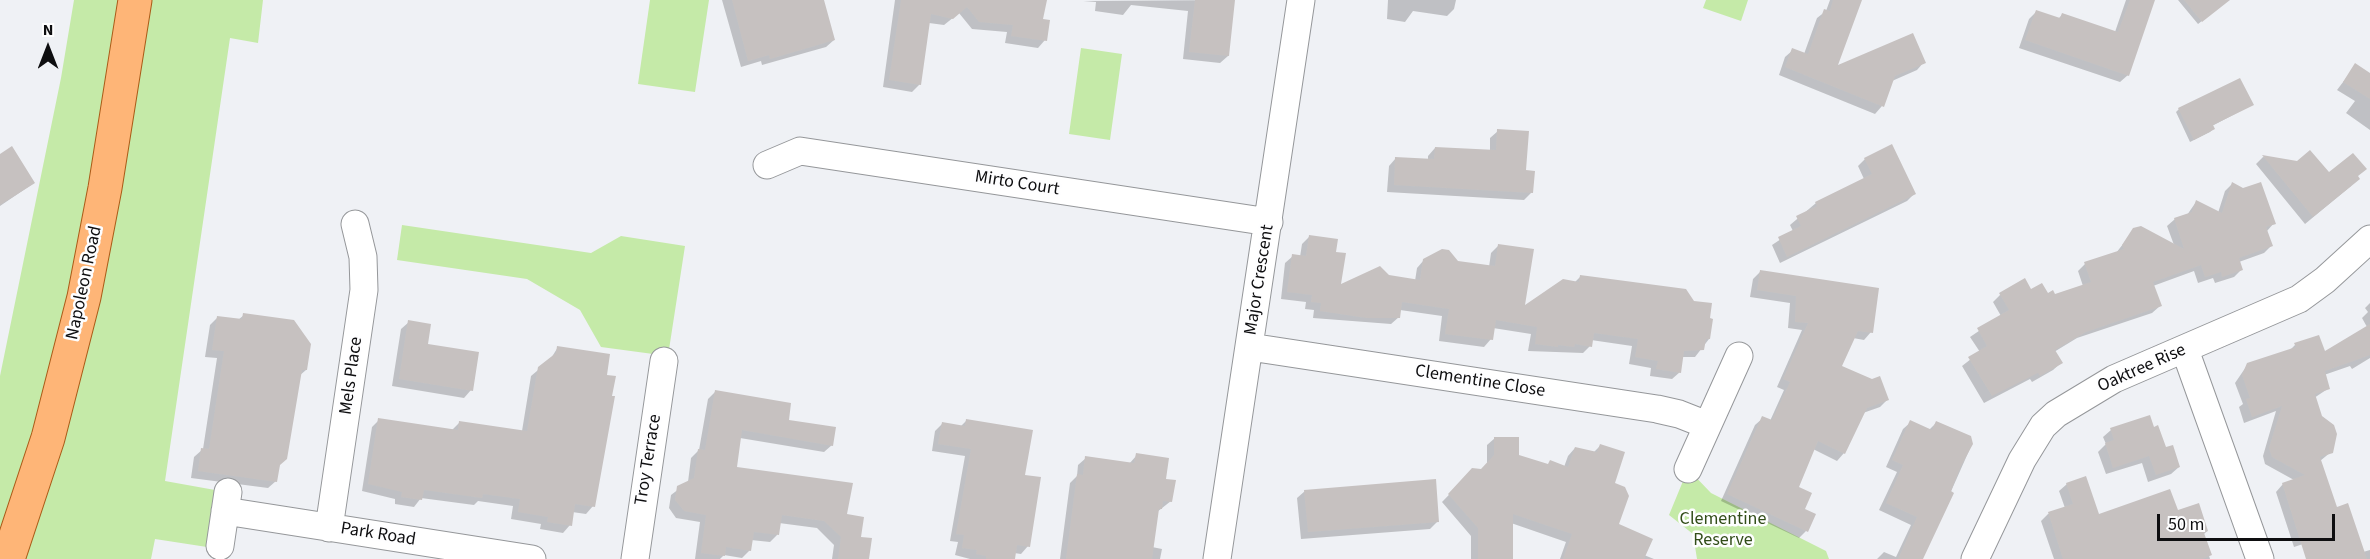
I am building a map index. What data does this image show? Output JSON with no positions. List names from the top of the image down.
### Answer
{
  "streets": {
    "main road": ["Napoleon Road"],
    "street": [
      "Mirto Court",
      "Major Crescent",
      "Oaktree Rise",
      "Mels Place",
      "Clementine Close",
      "Troy Terrace",
      "Park Road"
    ]
  },
  "crossings": [
    ["Mirto Court", "Major Crescent"],
    ["Major Crescent", "Clementine Close"],
    ["Mels Place", "Park Road"]
  ],
  "parks": ["Clementine Reserve"],
  "scale_bar": "50 m",
  "north": "top"
}
